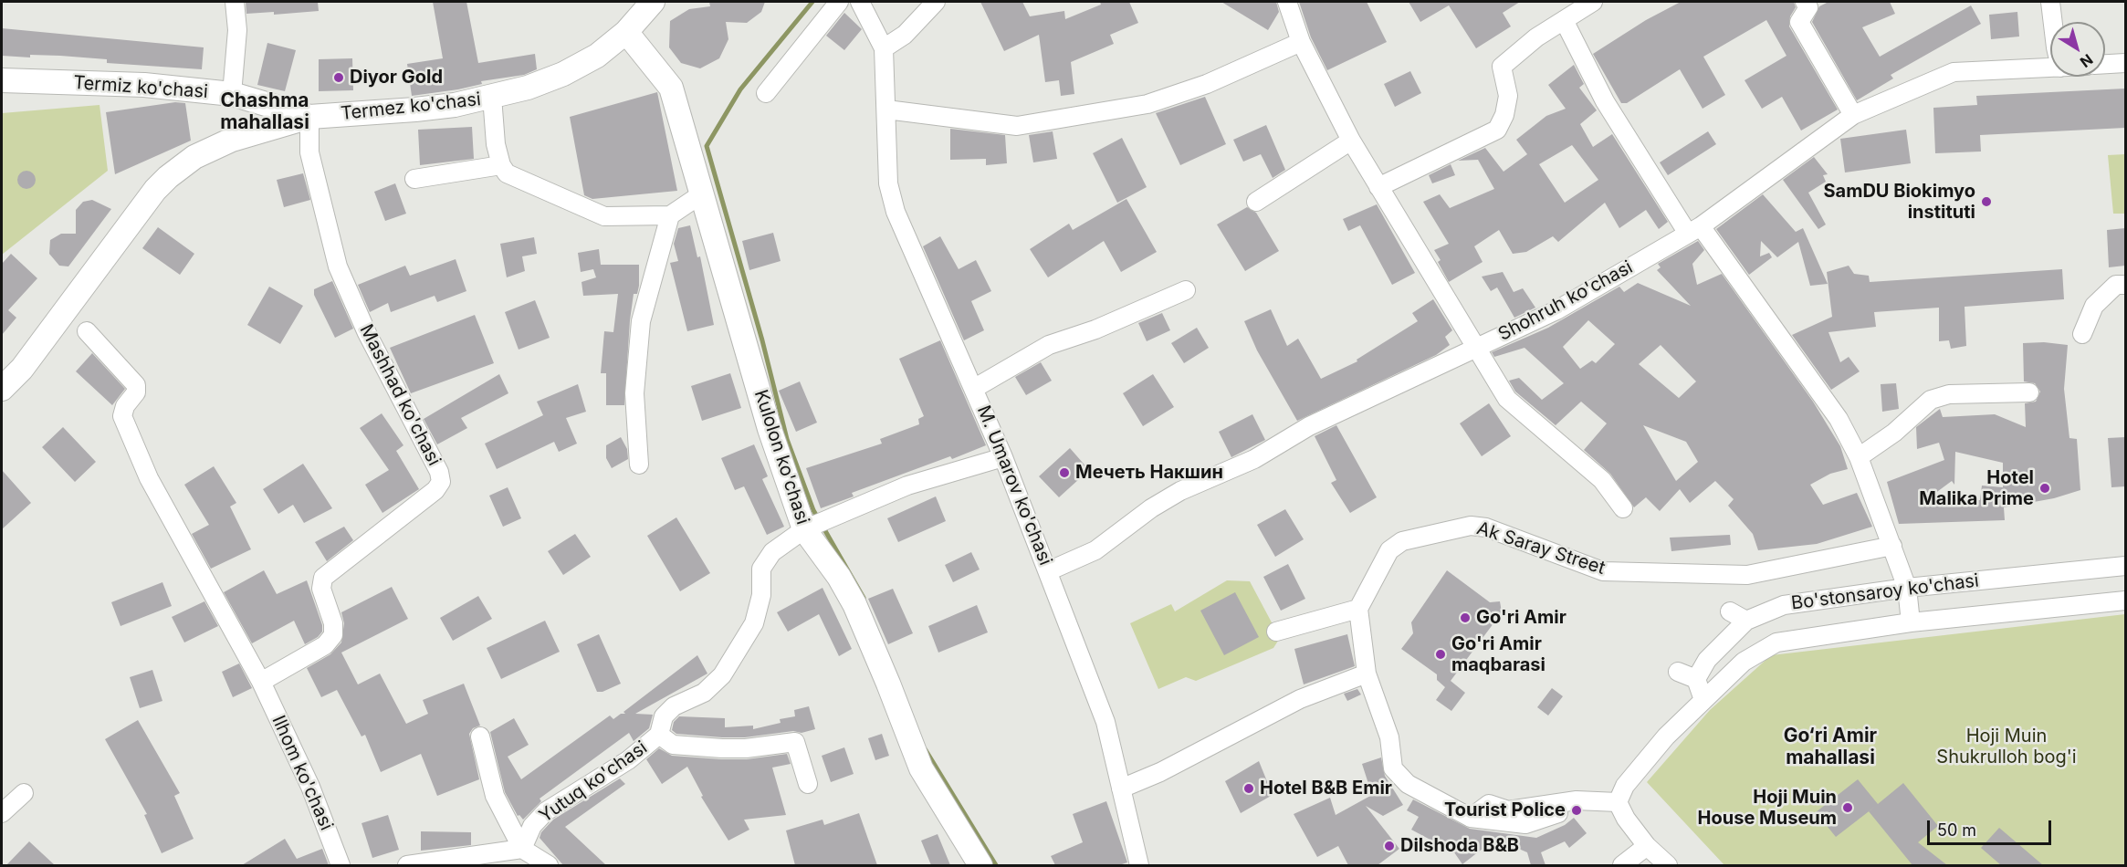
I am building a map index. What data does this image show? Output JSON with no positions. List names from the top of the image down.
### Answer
{
  "streets": {
    "main road": ["Termiz ko'chasi", "Termez ko'chasi", "Kulolon ko'chasi"],
    "street": [
      "Shohruh ko'chasi",
      "Mashhad ko'chasi",
      "M. Umarov ko'chasi",
      "Ak Saray Street",
      "Bo'stonsaroy ko'chasi",
      "Ilhom ko'chasi",
      "Yutuq ko'chasi"
    ]
  },
  "crossings": [
    ["Termiz ko'chasi", "Termez ko'chasi"],
    ["Termiz ko'chasi", "Mashhad ko'chasi"],
    ["Termez ko'chasi", "Mashhad ko'chasi"],
    ["Termez ko'chasi", "Kulolon ko'chasi"],
    ["Shohruh ko'chasi", "M. Umarov ko'chasi"],
    ["Mashhad ko'chasi", "Ilhom ko'chasi"],
    ["Kulolon ko'chasi", "Yutuq ko'chasi"],
    ["M. Umarov ko'chasi", "Yutuq ko'chasi"]
  ],
  "districts": ["Chashma mahallasi", "Go‘ri Amir mahallasi"],
  "parks": ["Hoji Muin Shukrulloh bog'i"],
  "places": [
    "Diyor Gold",
    "SamDU Biokimyo instituti",
    "Мечеть Накшин",
    "Hotel Malika Prime",
    "Go'ri Amir",
    "Go'ri Amir maqbarasi",
    "Hotel B&B Emir",
    "Hoji Muin House Museum",
    "Tourist Police",
    "Dilshoda B&B"
  ],
  "scale_bar": "50 m",
  "north": "bottom right"
}
